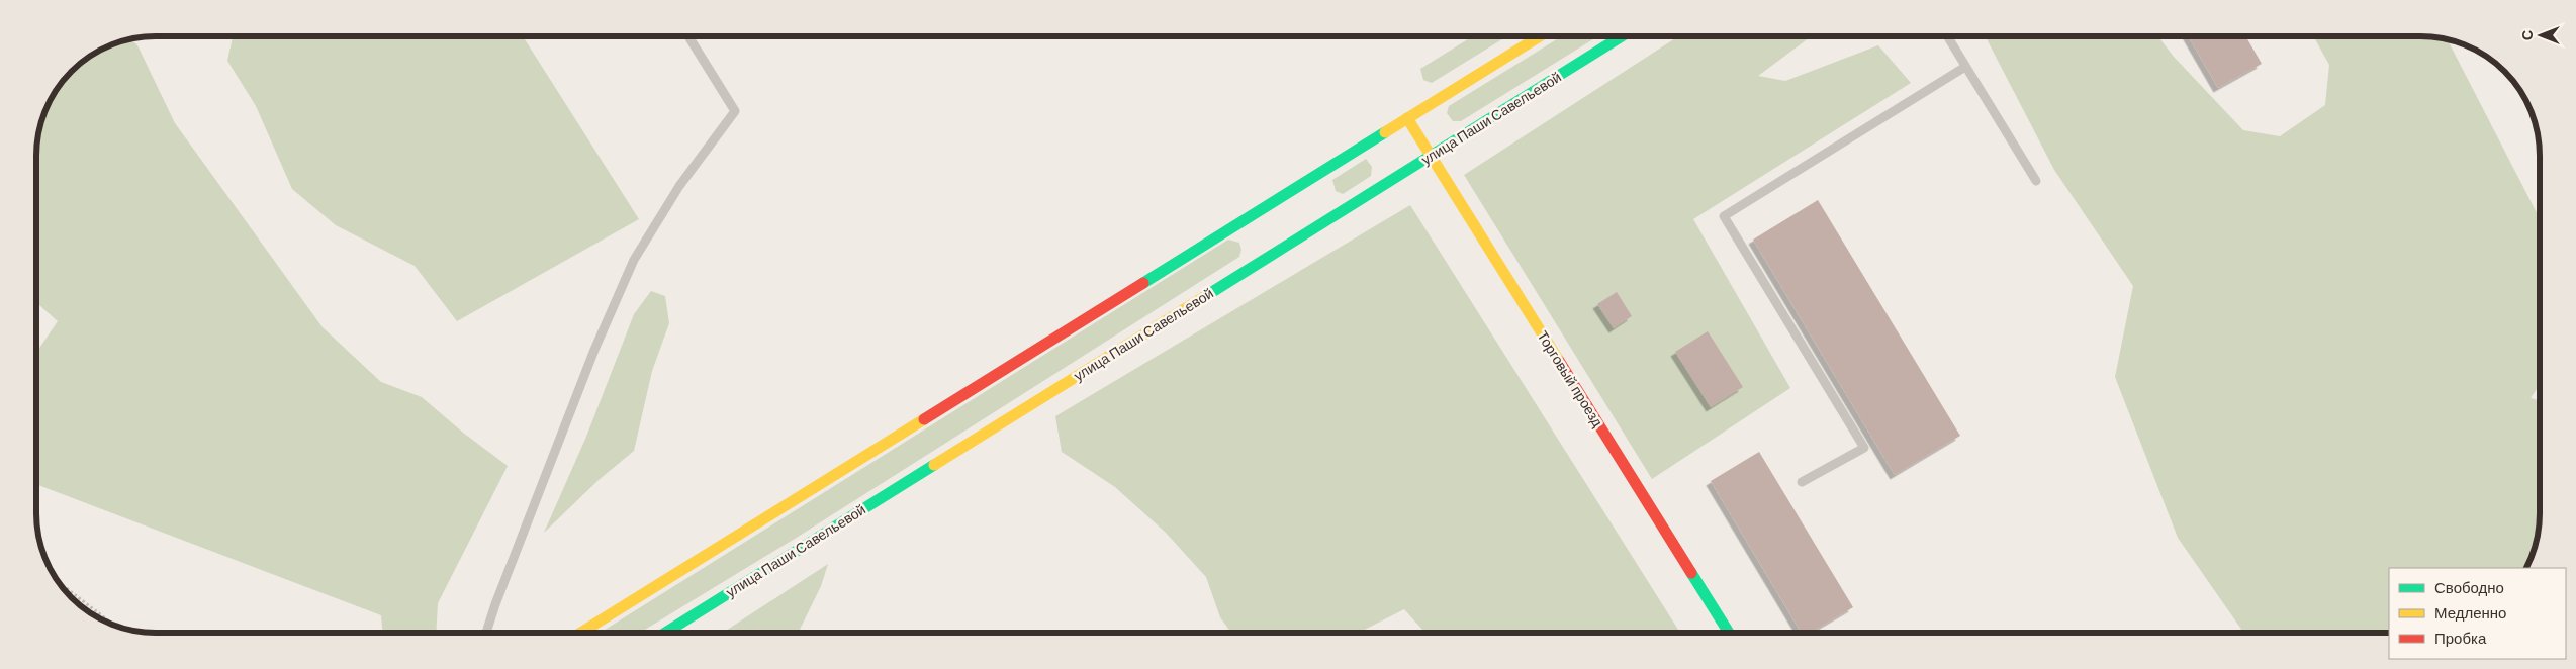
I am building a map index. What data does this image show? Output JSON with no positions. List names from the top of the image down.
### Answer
{
  "streets": {
    "street": ["улица Паши Савельевой", "Торговый проезд"]
  },
  "crossings": [
    ["улица Паши Савельевой", "Торговый проезд"]
  ],
  "legend": ["Свободно", "Медленно", "Пробка"],
  "north": "left"
}
